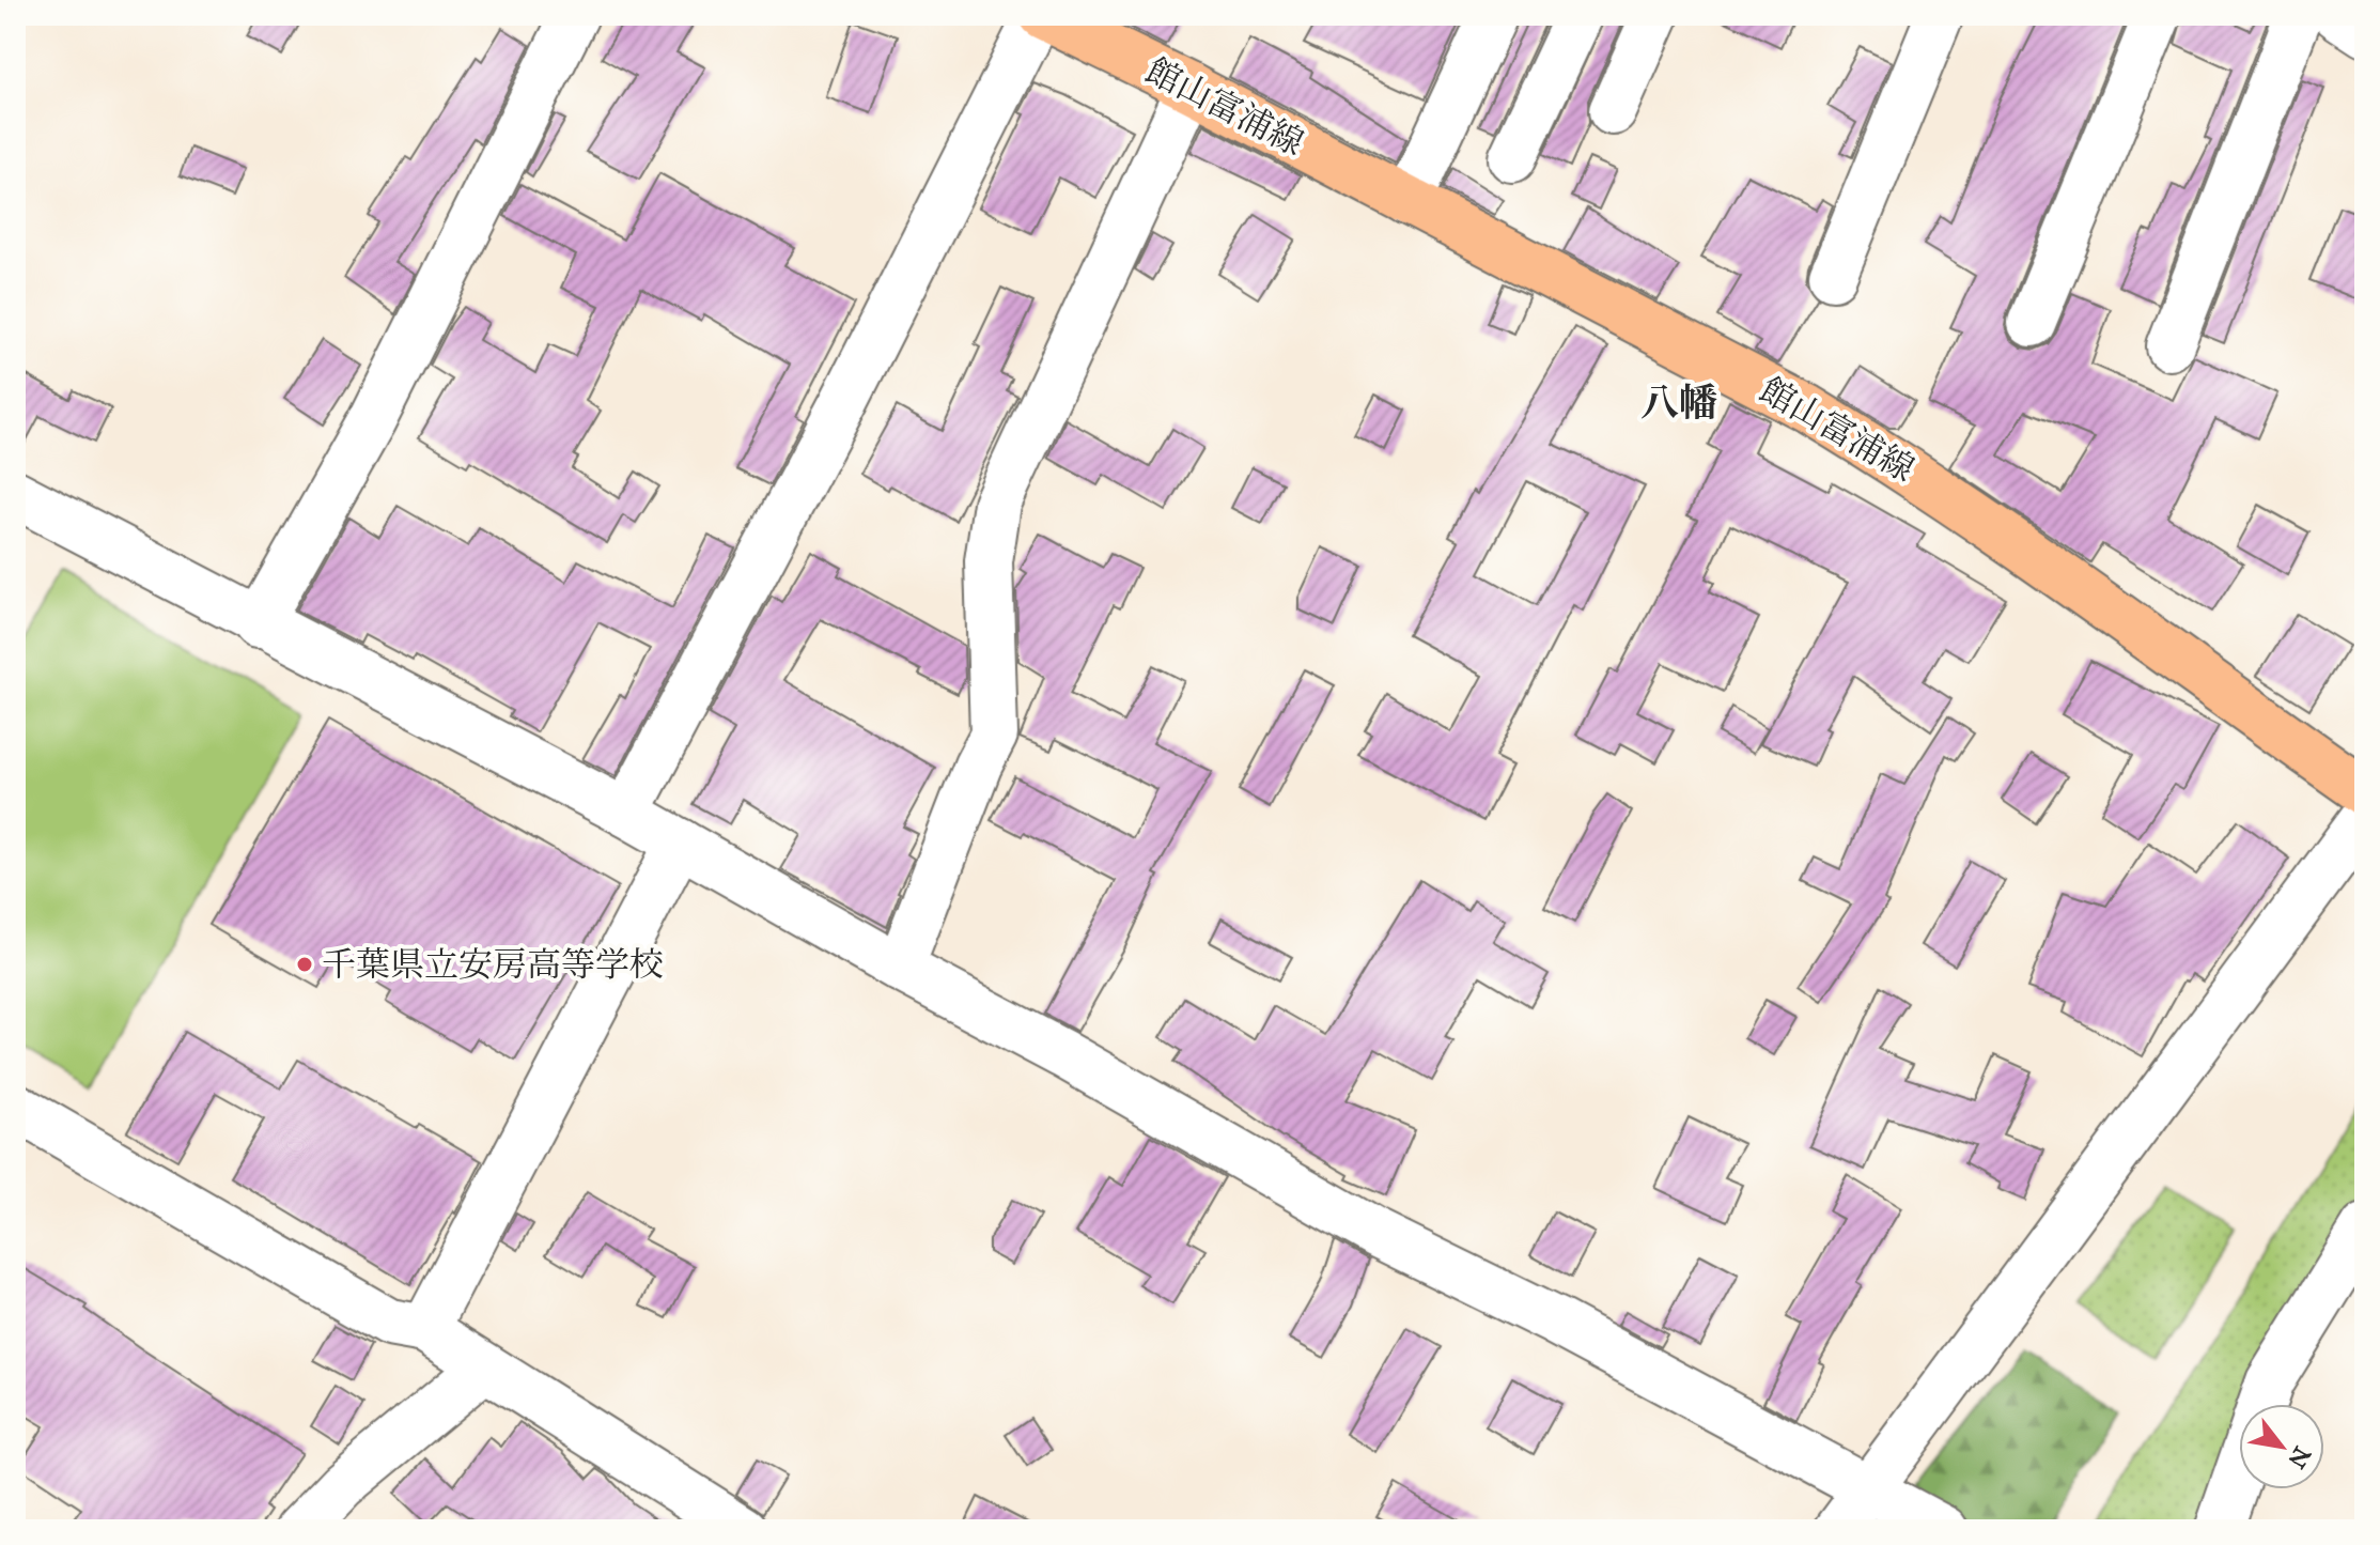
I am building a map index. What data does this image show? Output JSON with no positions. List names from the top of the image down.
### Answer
{
  "streets": {
    "main road": ["館山富浦線"]
  },
  "districts": ["八幡"],
  "places": ["千葉県立安房高等学校"],
  "north": "bottom right"
}
